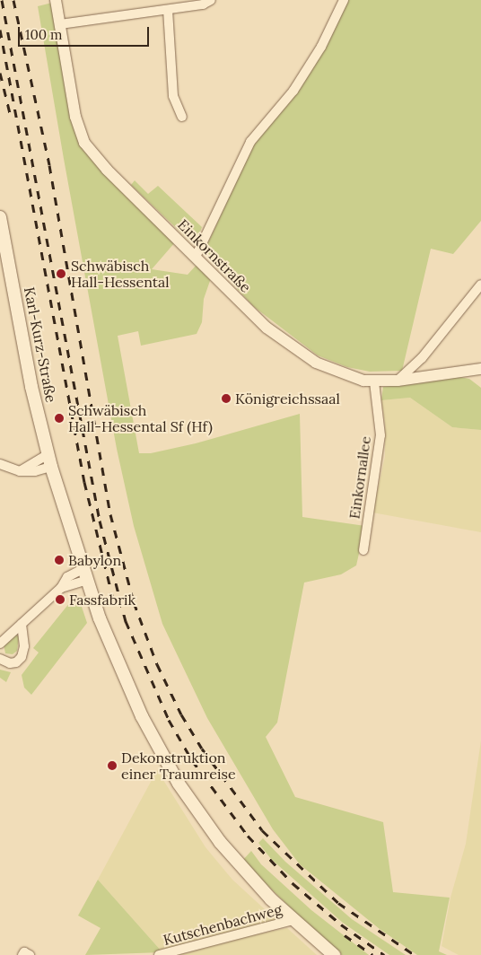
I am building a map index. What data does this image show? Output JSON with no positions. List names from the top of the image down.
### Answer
{
  "streets": {
    "main road": ["Karl-Kurz-Straße"],
    "street": ["Einkornstraße", "Einkornallee", "Kutschenbachweg"]
  },
  "crossings": [
    ["Einkornstraße", "Einkornallee"],
    ["Karl-Kurz-Straße", "Kutschenbachweg"]
  ],
  "places": [
    "Schwäbisch Hall-Hessental",
    "Königreichssaal",
    "Schwäbisch Hall-Hessental Sf (Hf)",
    "Babylon",
    "Fassfabrik",
    "Dekonstruktion einer Traumreise"
  ],
  "scale_bar": "100 m"
}
